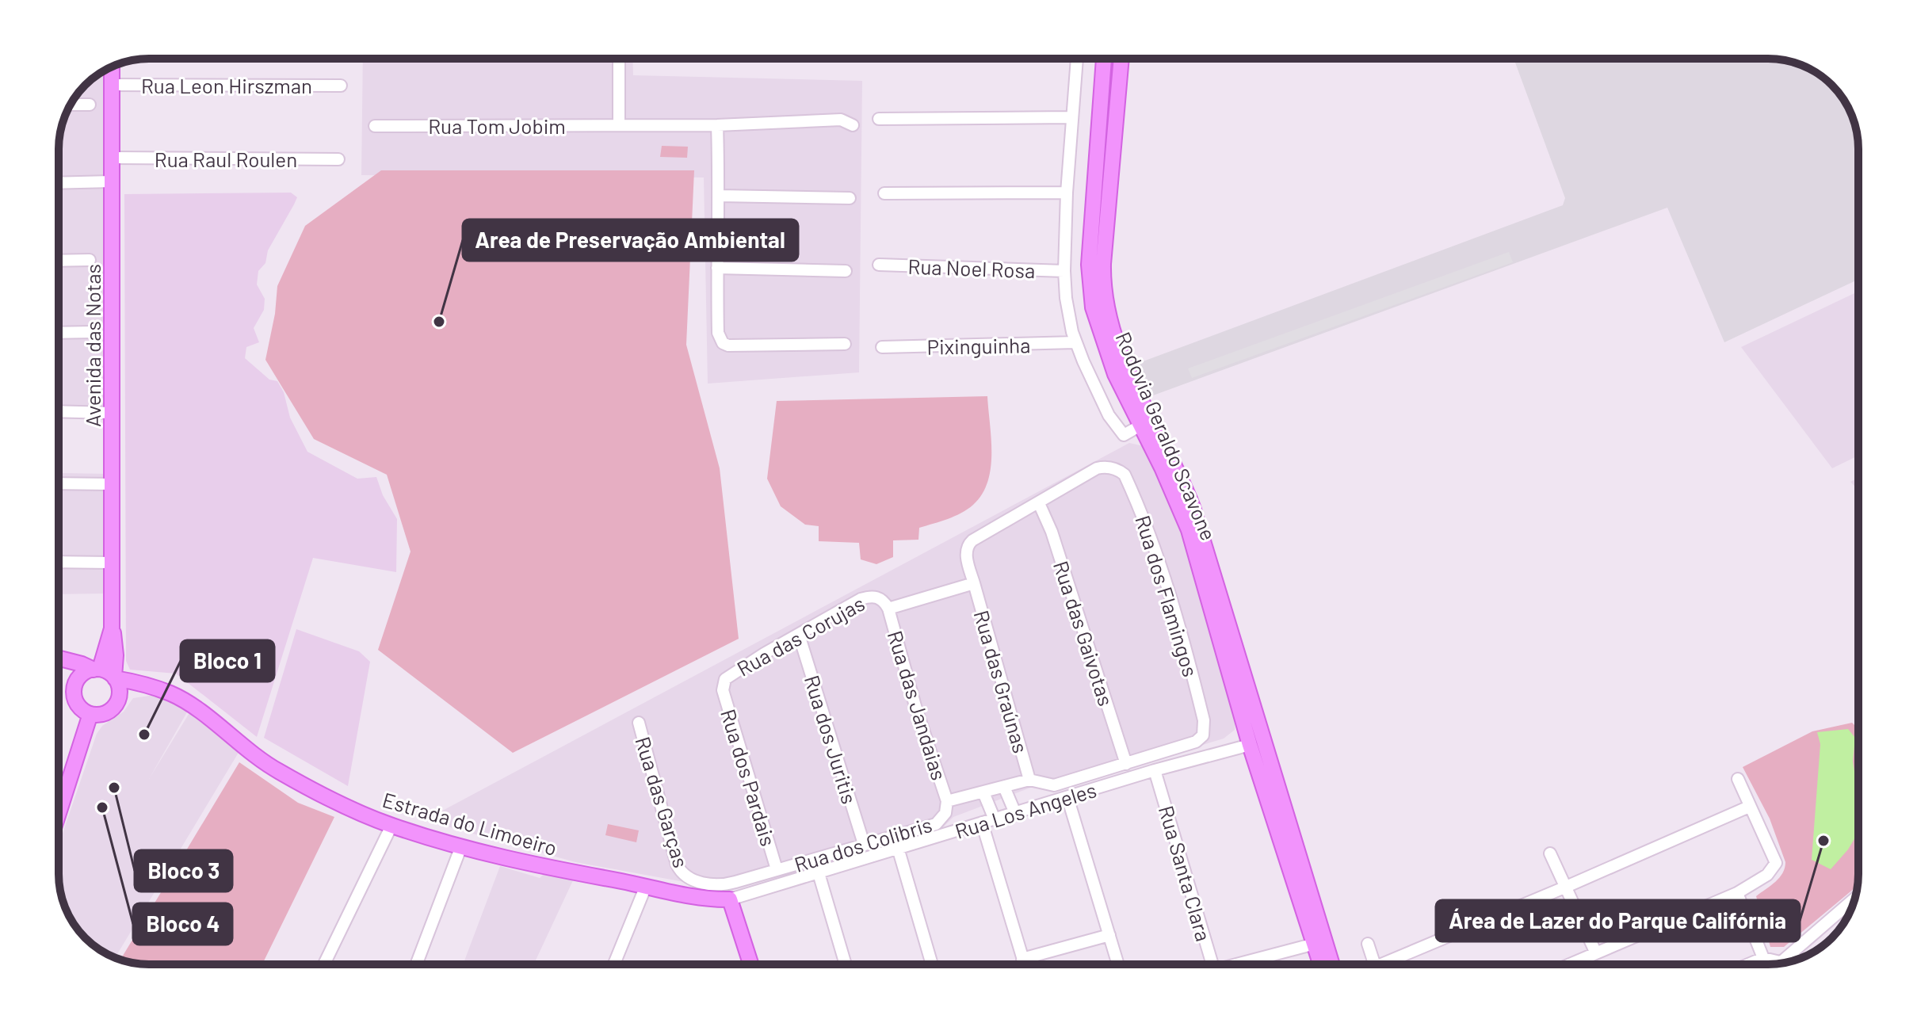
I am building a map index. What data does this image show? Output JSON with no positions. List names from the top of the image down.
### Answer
{
  "streets": {
    "main road": ["Avenida das Notas", "Rodovia Geraldo Scavone", "Estrada do Limoeiro"],
    "street": [
      "Rua Leon Hirszman",
      "Rua Tom Jobim",
      "Rua Raul Roulen",
      "Rua Noel Rosa",
      "Pixinguinha",
      "Rua dos Flamingos",
      "Rua das Gaivotas",
      "Rua das Corujas",
      "Rua das Graúnas",
      "Rua das Jandaias",
      "Rua dos Juritis",
      "Rua dos Pardais",
      "Rua das Garças",
      "Rua Los Angeles",
      "Rua dos Colibris",
      "Rua Santa Clara"
    ]
  },
  "crossings": [
    ["Rua Leon Hirszman", "Avenida das Notas"],
    ["Rua Raul Roulen", "Avenida das Notas"],
    ["Avenida das Notas", "Estrada do Limoeiro"],
    ["Rodovia Geraldo Scavone", "Rua Los Angeles"],
    ["Rua dos Flamingos", "Rua das Gaivotas"],
    ["Rua dos Flamingos", "Rua dos Colibris"],
    ["Rua das Gaivotas", "Rua dos Colibris"],
    ["Rua das Corujas", "Rua das Graúnas"],
    ["Rua das Corujas", "Rua das Jandaias"],
    ["Rua das Corujas", "Rua dos Juritis"],
    ["Rua das Corujas", "Rua dos Pardais"],
    ["Rua das Graúnas", "Rua dos Colibris"],
    ["Rua das Jandaias", "Rua dos Colibris"],
    ["Rua dos Juritis", "Rua dos Colibris"],
    ["Rua dos Pardais", "Rua dos Colibris"],
    ["Rua das Garças", "Rua dos Colibris"],
    ["Rua Los Angeles", "Estrada do Limoeiro"],
    ["Rua Los Angeles", "Rua Santa Clara"]
  ],
  "places": [
    "Area de Preservação Ambiental",
    "Bloco 1",
    "Bloco 3",
    "Bloco 4",
    "Área de Lazer do Parque Califórnia"
  ]
}
